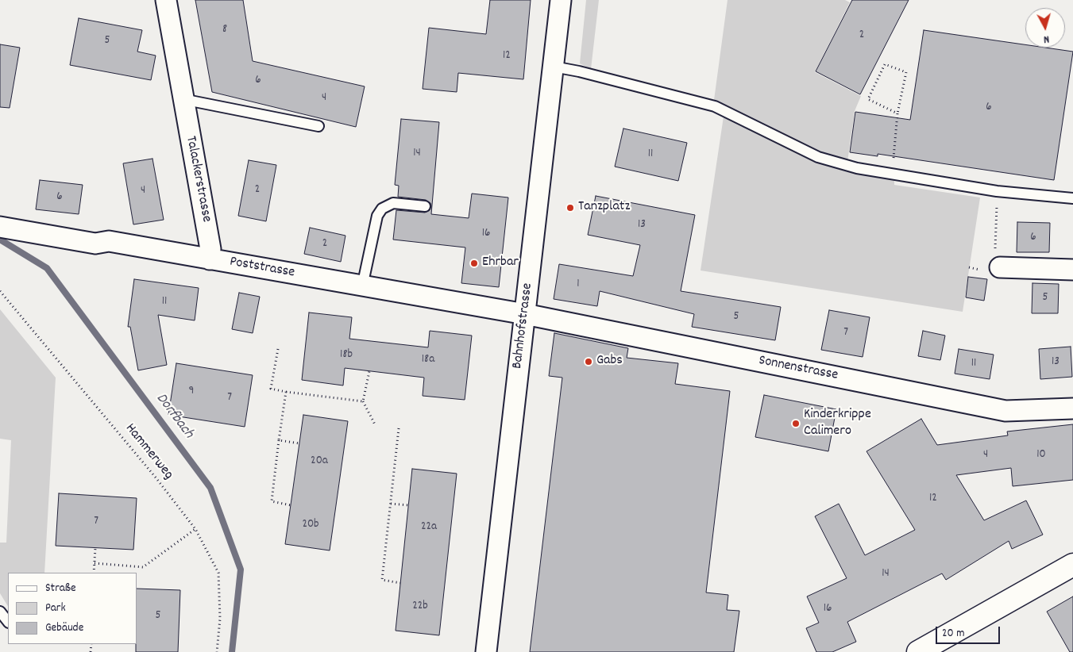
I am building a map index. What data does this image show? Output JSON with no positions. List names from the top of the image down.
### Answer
{
  "streets": {
    "street": [
      "Talackerstrasse",
      "Poststrasse",
      "Bahnhofstrasse",
      "Sonnenstrasse"
    ],
    "path": ["Hammerweg"]
  },
  "crossings": [
    ["Talackerstrasse", "Poststrasse"],
    ["Poststrasse", "Bahnhofstrasse"],
    ["Poststrasse", "Sonnenstrasse"],
    ["Bahnhofstrasse", "Sonnenstrasse"]
  ],
  "water": ["Dorfbach"],
  "places": [
    "Tanzplatz",
    "Ehrbar",
    "Gabs",
    "Kinderkrippe Calimero"
  ],
  "house_numbers": [
    "8",
    "2",
    "5",
    "12",
    "6",
    "4",
    "6",
    "14",
    "11",
    "2",
    "4",
    "6",
    "13",
    "16",
    "6",
    "2",
    "1",
    "5",
    "11",
    "5",
    "7",
    "18b",
    "18a",
    "13",
    "11",
    "9",
    "7",
    "4",
    "10",
    "20a",
    "12",
    "7",
    "20b",
    "22a",
    "14",
    "22b",
    "16",
    "5"
  ],
  "legend": ["Straße", "Park", "Gebäude"],
  "scale_bar": "20 m",
  "north": "bottom"
}
